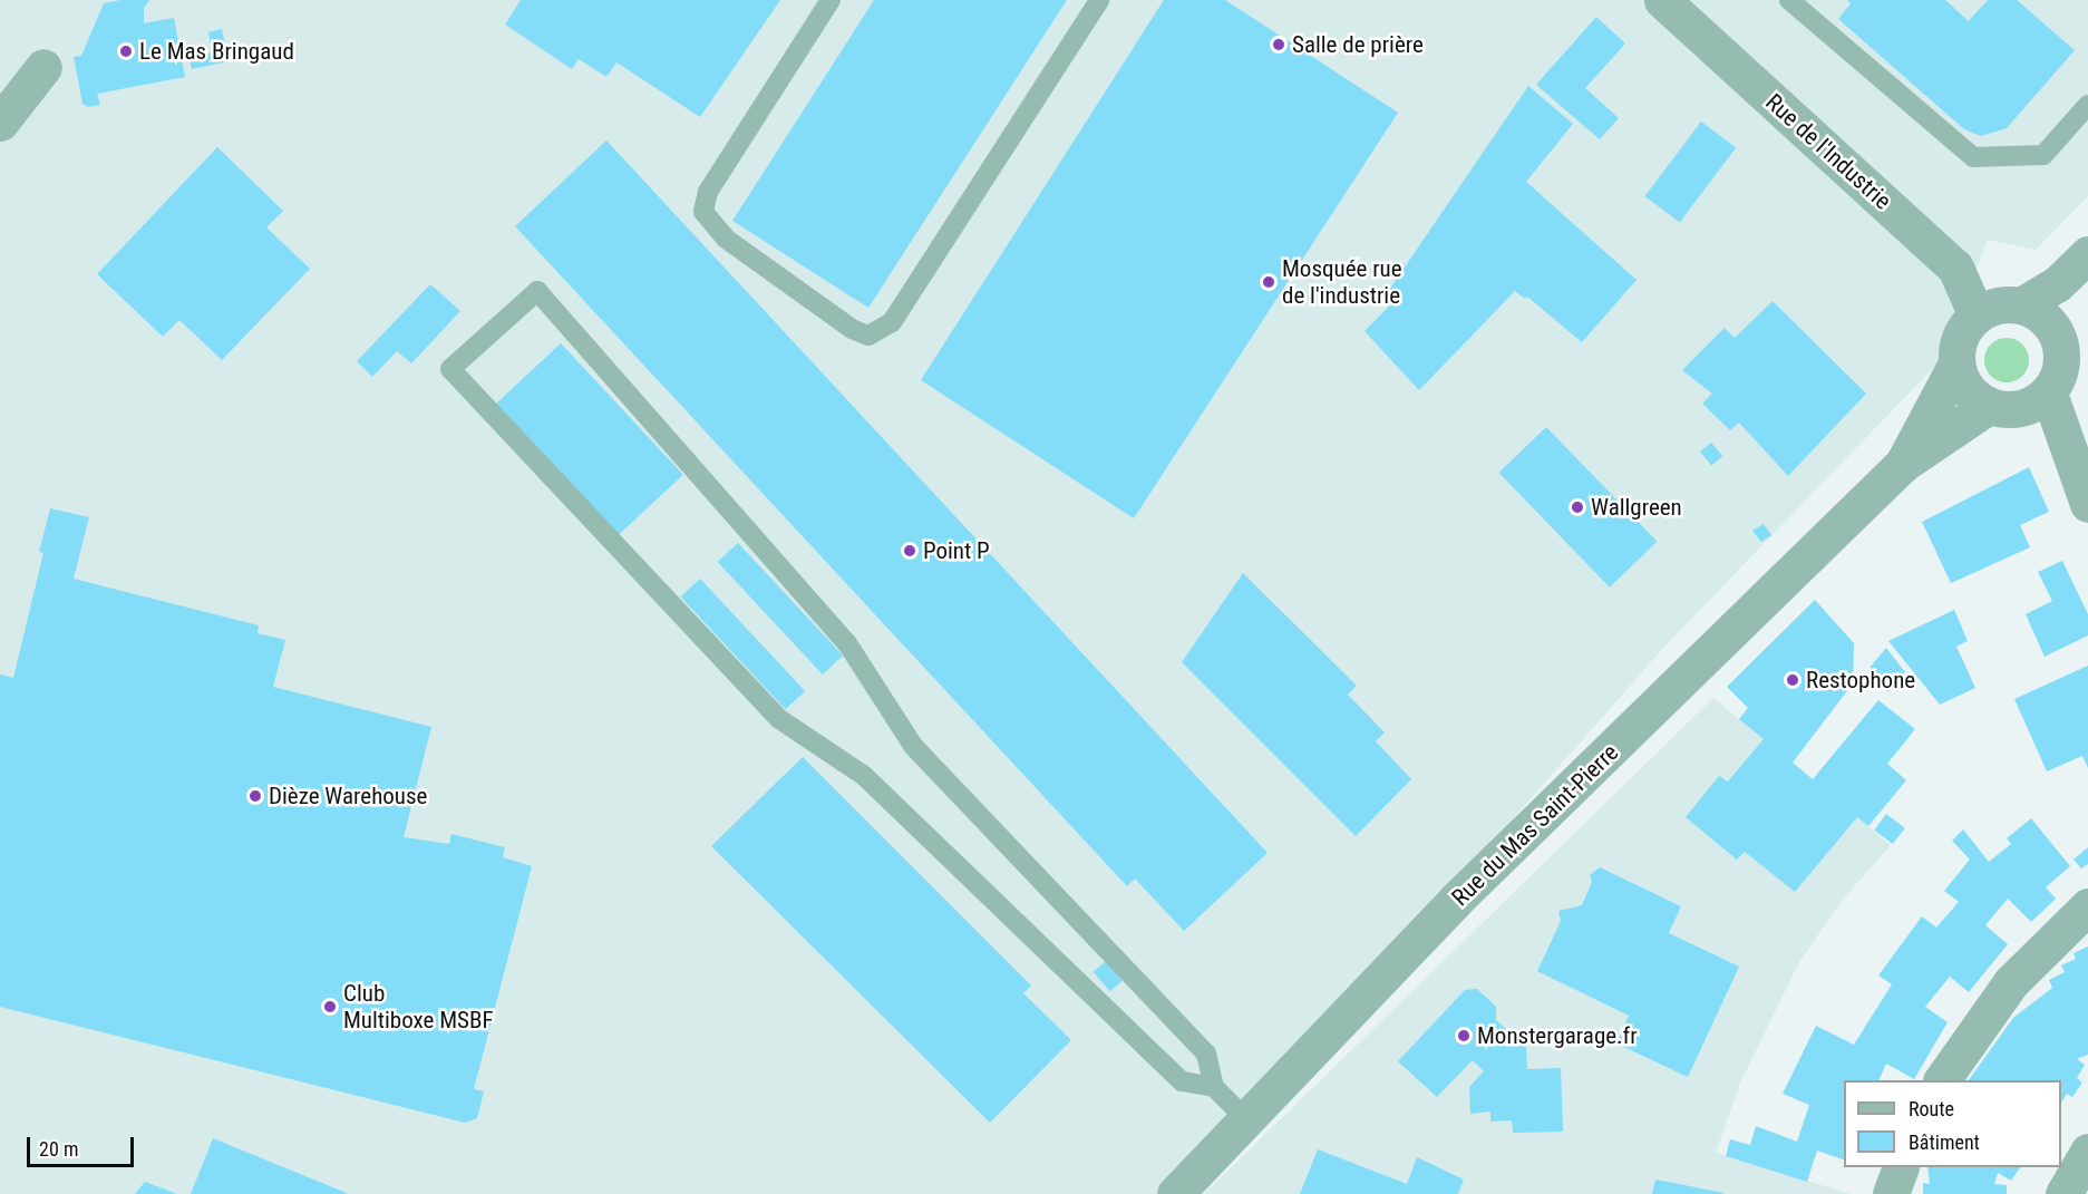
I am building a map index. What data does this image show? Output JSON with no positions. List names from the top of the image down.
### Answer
{
  "streets": {
    "street": ["Rue de l'Industrie", "Rue du Mas Saint-Pierre"]
  },
  "crossings": [
    ["Rue de l'Industrie", "Rue du Mas Saint-Pierre"]
  ],
  "places": [
    "Salle de prière",
    "Le Mas Bringaud",
    "Mosquée rue de l'industrie",
    "Wallgreen",
    "Point P",
    "Restophone",
    "Dièze Warehouse",
    "Club Multiboxe MSBF",
    "Monstergarage.fr"
  ],
  "legend": ["Route", "Bâtiment"],
  "scale_bar": "20 m"
}
